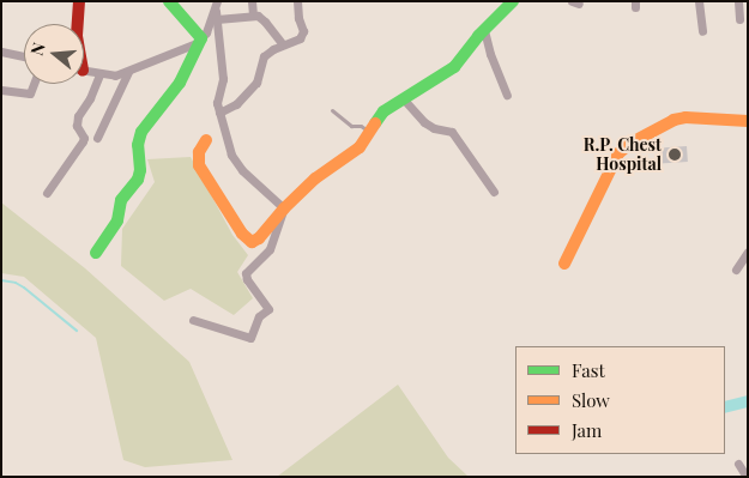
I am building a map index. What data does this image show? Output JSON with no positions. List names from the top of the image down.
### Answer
{
  "places": ["R.P. Chest Hospital"],
  "legend": ["Fast", "Slow", "Jam"],
  "north": "left"
}
